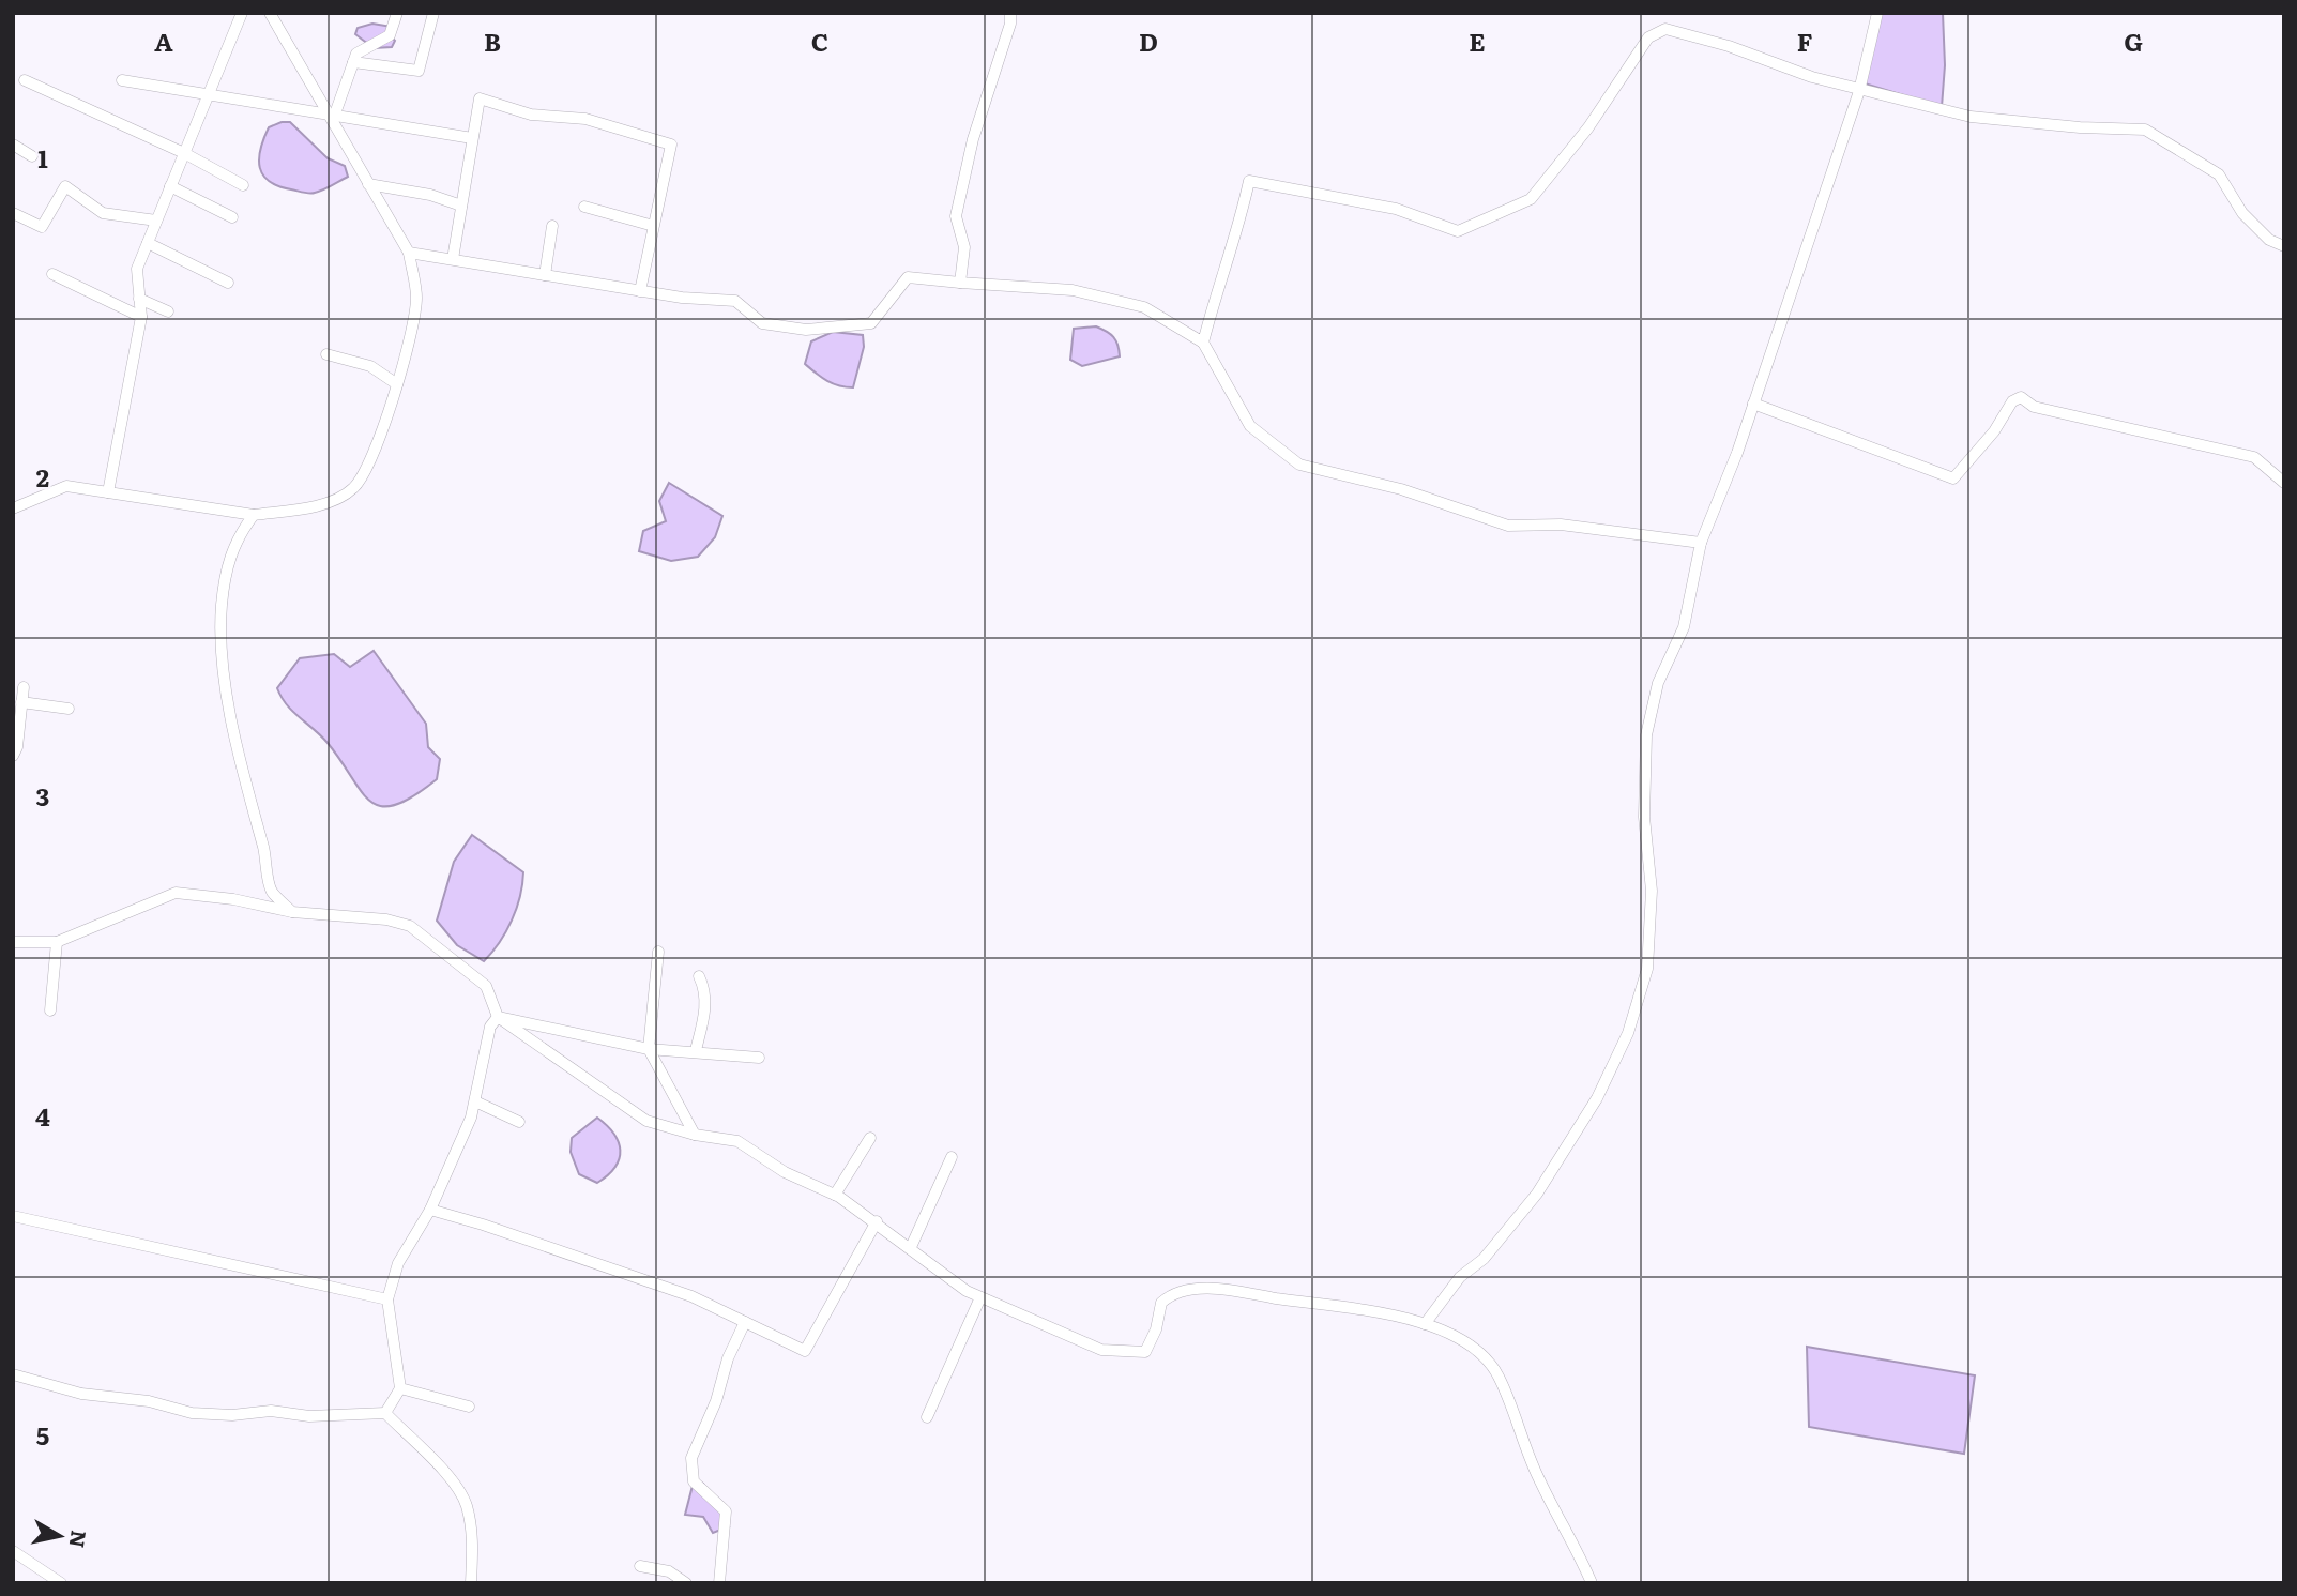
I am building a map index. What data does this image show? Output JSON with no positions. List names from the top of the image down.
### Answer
{
  "north": "right",
  "grid": {
    "columns": [
      "A",
      "B",
      "C",
      "D",
      "E",
      "F",
      "G"
    ],
    "rows": [
      "1",
      "2",
      "3",
      "4",
      "5"
    ]
  }
}
